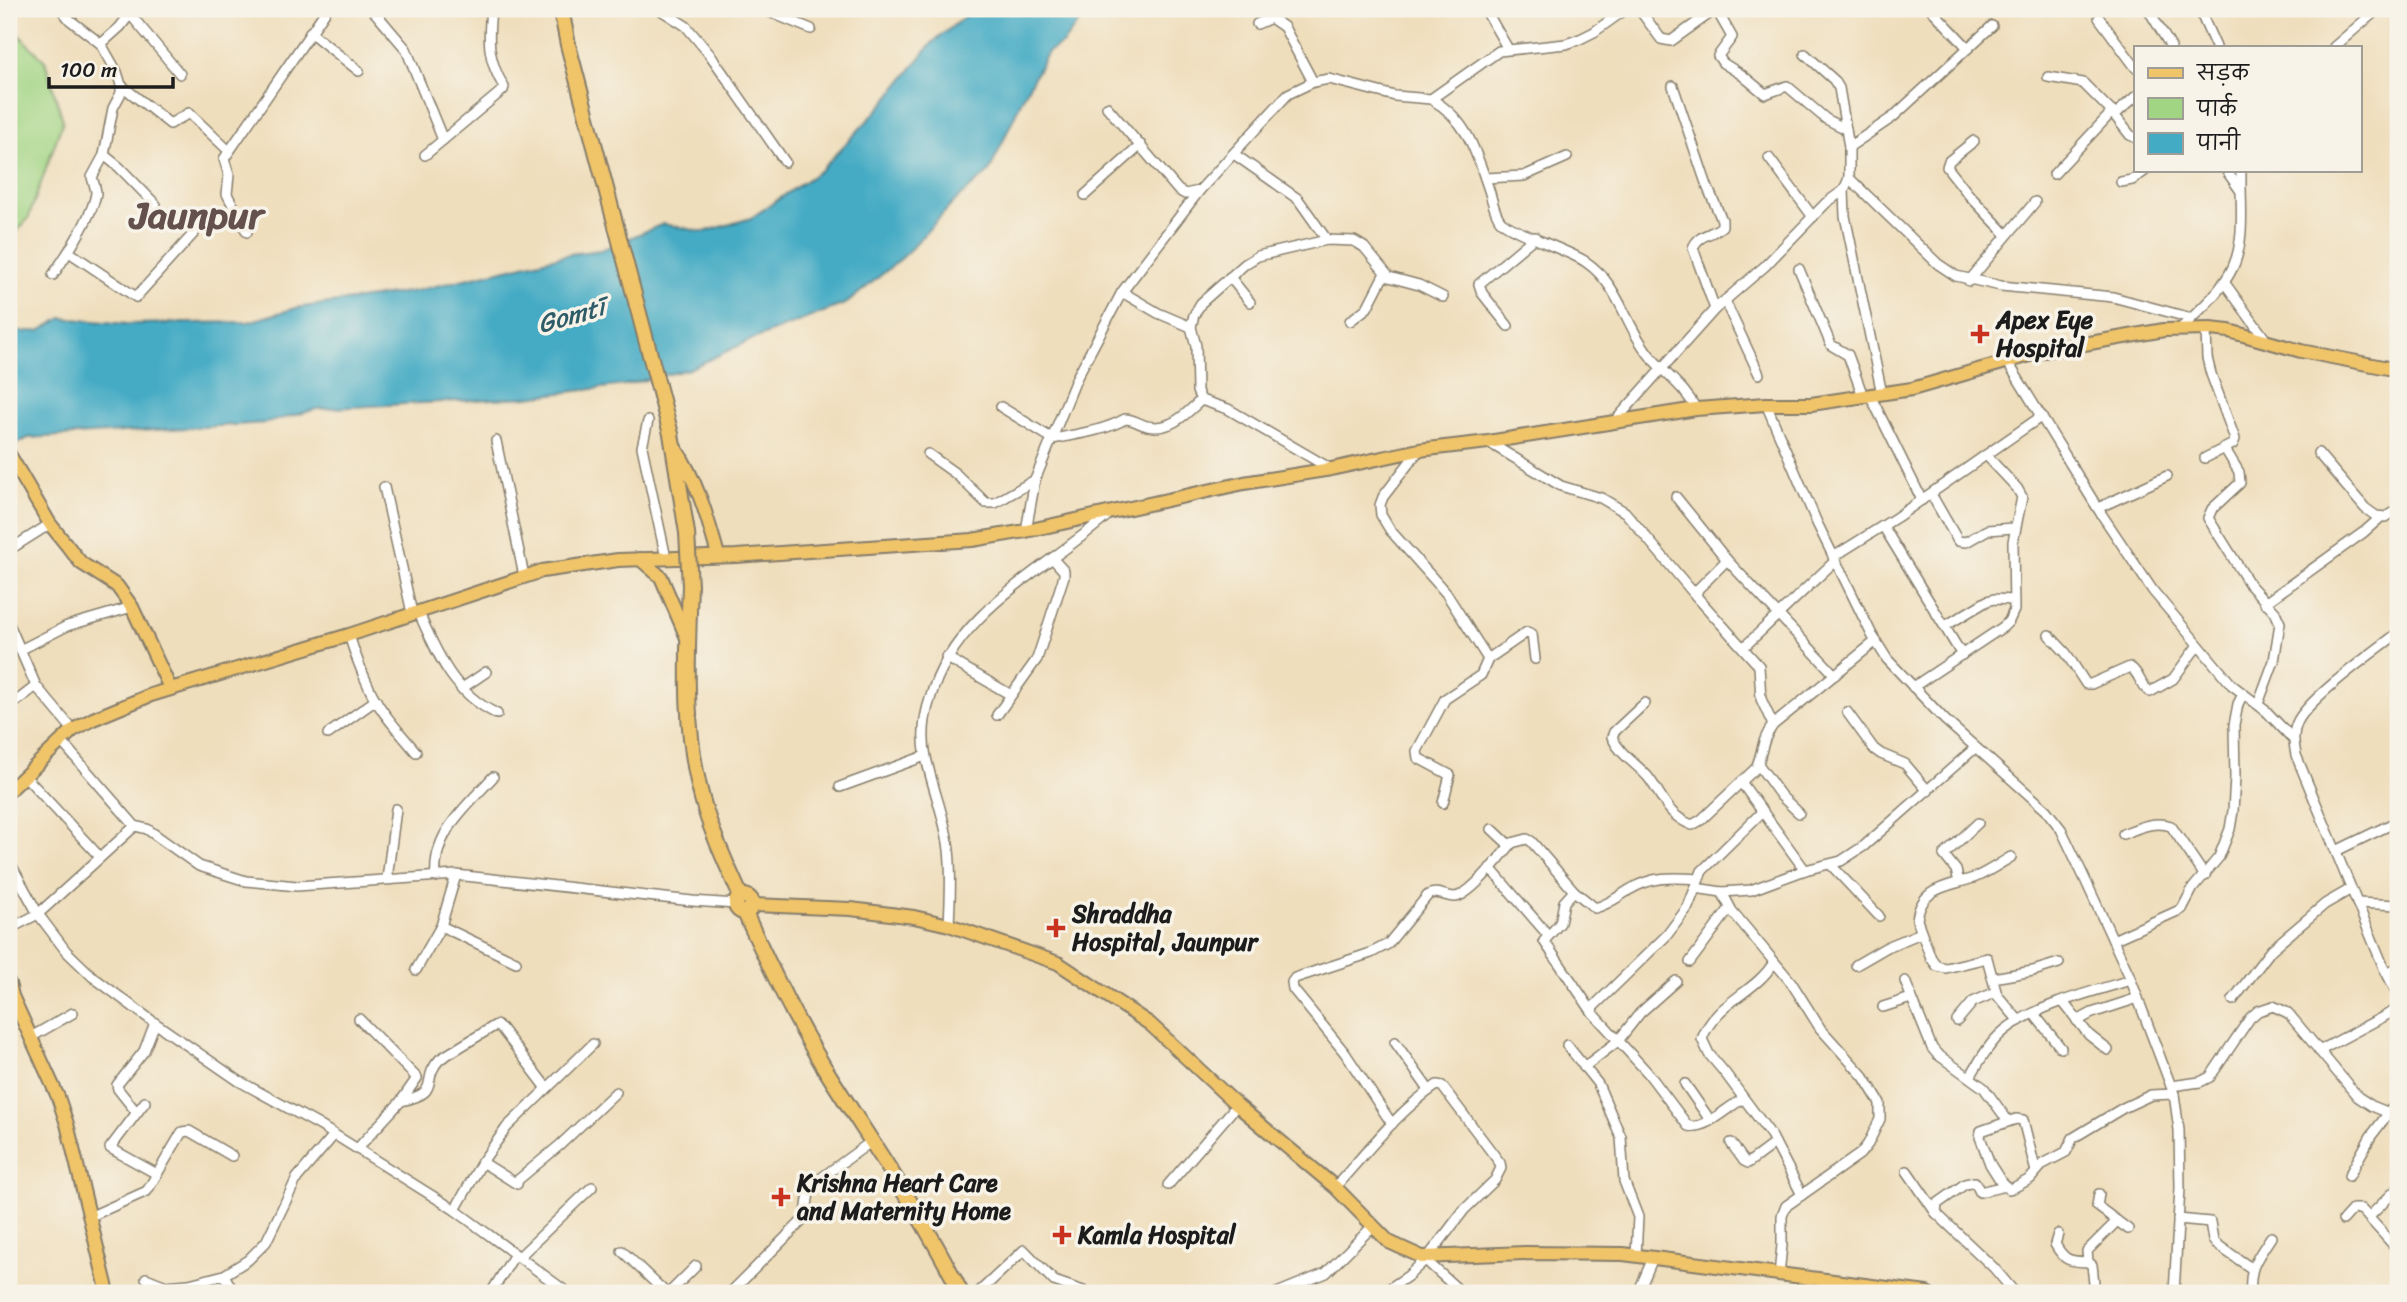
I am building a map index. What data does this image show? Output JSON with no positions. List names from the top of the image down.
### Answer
{
  "districts": ["Jaunpur"],
  "water": ["Gomtī"],
  "places": {
    "health": [
      "Apex Eye Hospital",
      "Shraddha Hospital, Jaunpur",
      "Krishna Heart Care and Maternity Home",
      "Kamla Hospital"
    ]
  },
  "legend": ["सड़क", "पार्क", "पानी"],
  "scale_bar": "100 m"
}
